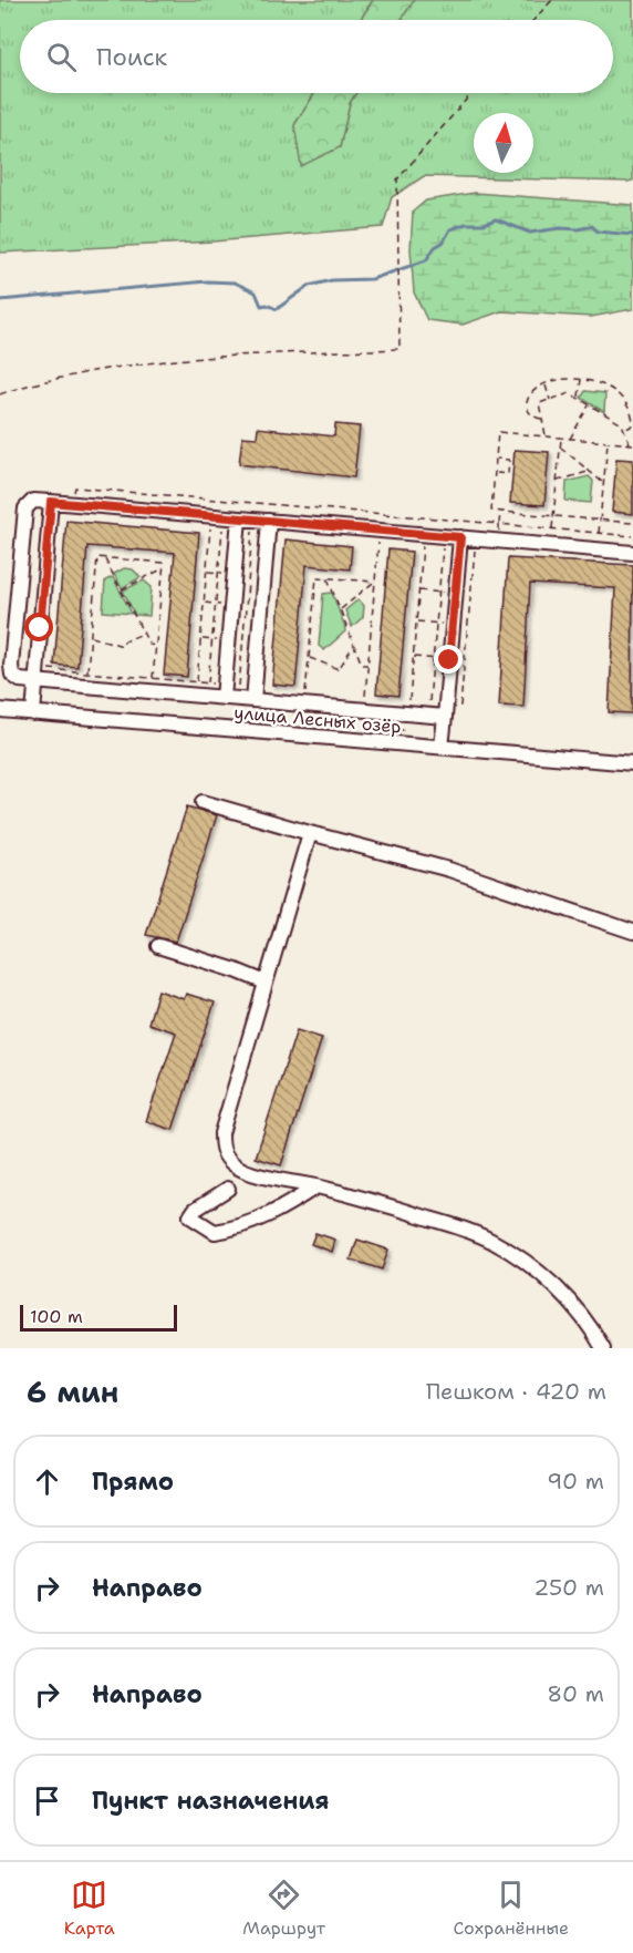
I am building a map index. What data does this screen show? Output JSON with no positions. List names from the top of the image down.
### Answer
{
  "streets": {
    "street": ["улица Лесных озёр"]
  },
  "scale_bar": "100 m",
  "north": "top",
  "page": {
    "search": "Поиск",
    "scale": "100 m",
    "heading": ["6 мин", "Пешком · 420 m"],
    "list": [
      ["Прямо", "90 m"],
      ["Направо", "250 m"],
      ["Направо", "80 m"],
      "Пункт назначения"
    ],
    "nav": ["Карта", "Маршрут", "Сохранённые"]
  }
}
